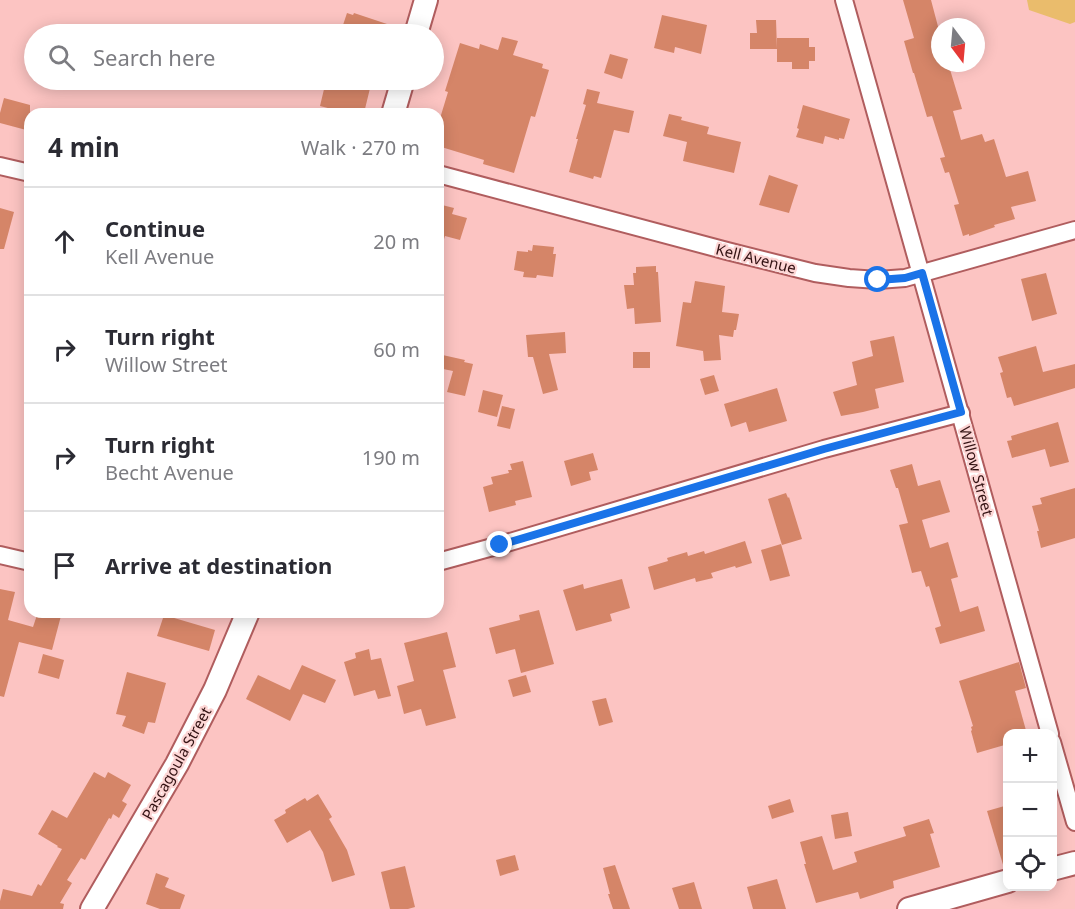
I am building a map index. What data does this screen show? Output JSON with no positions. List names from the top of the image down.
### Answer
{
  "streets": {
    "street": ["Kell Avenue", "Willow Street", "Pascagoula Street"]
  },
  "crossings": [
    ["Kell Avenue", "Willow Street"]
  ],
  "north": "bottom",
  "page": {
    "search": "Search here",
    "heading": ["4 min", "Walk · 270 m"],
    "list": [
      ["Continue", "Kell Avenue", "20 m"],
      ["Turn right", "Willow Street", "60 m"],
      ["Turn right", "Becht Avenue", "190 m"],
      "Arrive at destination"
    ],
    "map_buttons": ["+", "−"]
  }
}
